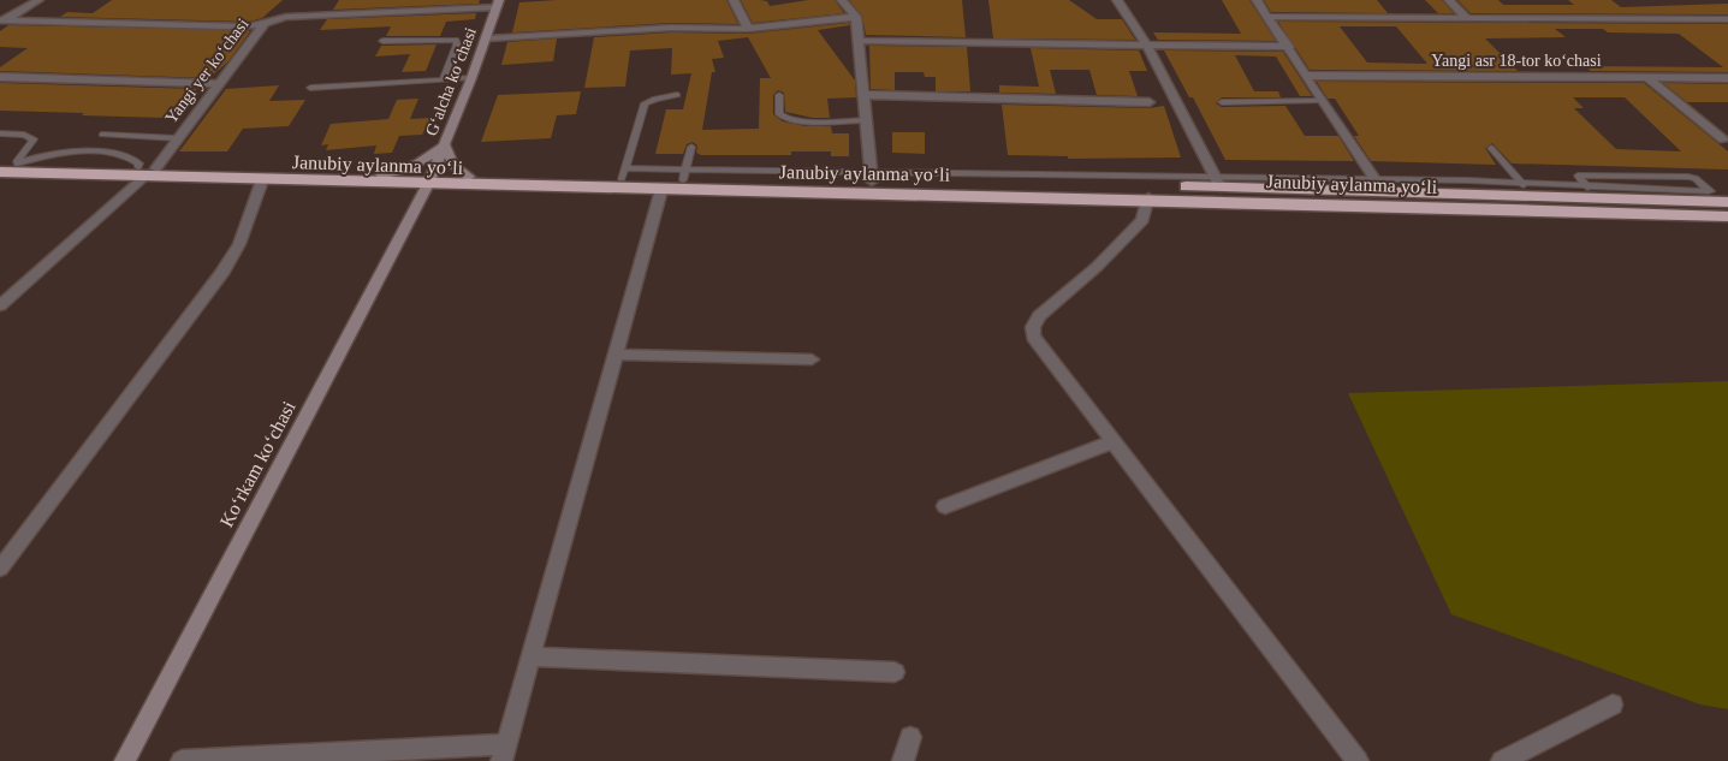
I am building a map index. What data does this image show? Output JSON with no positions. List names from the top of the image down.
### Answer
{
  "streets": {
    "highway": ["Janubiy aylanma yoʻli"],
    "street": [
      "Yangi asr 18-tor koʻchasi",
      "Yangi yer koʻchasi",
      "Gʻalcha koʻchasi",
      "Ko‘rkam ko‘chasi"
    ]
  },
  "crossings": [
    ["Yangi yer koʻchasi", "Gʻalcha koʻchasi"],
    ["Yangi yer koʻchasi", "Janubiy aylanma yoʻli"],
    ["Gʻalcha koʻchasi", "Janubiy aylanma yoʻli"],
    ["Gʻalcha koʻchasi", "Ko‘rkam ko‘chasi"],
    ["Janubiy aylanma yoʻli", "Ko‘rkam ko‘chasi"]
  ]
}
